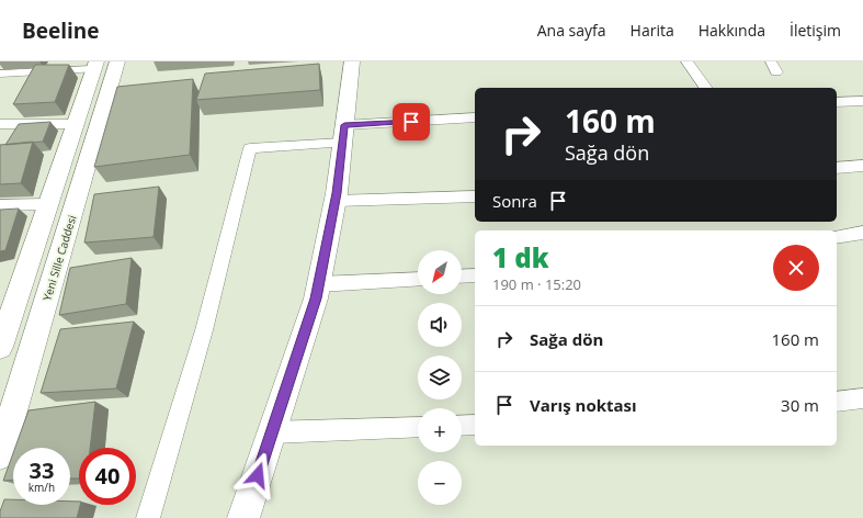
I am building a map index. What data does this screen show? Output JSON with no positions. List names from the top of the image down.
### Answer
{
  "streets": {
    "main road": ["Yeni Sille Caddesi"]
  },
  "north": "bottom left",
  "page": {
    "header": "Beeline",
    "nav": [
      "Ana sayfa",
      "Harita",
      "Hakkında",
      "İletişim"
    ],
    "turn": ["160 m", "Sağa dön"],
    "then": "Sonra",
    "heading": ["1 dk", "190 m · 15:20"],
    "map_buttons": ["+", "−"],
    "list": [
      {
        "name": "Sağa dön",
        "value": "160 m"
      },
      {
        "name": "Varış noktası",
        "value": "30 m"
      }
    ],
    "speed": "33 km/h",
    "limit": "40"
  }
}
